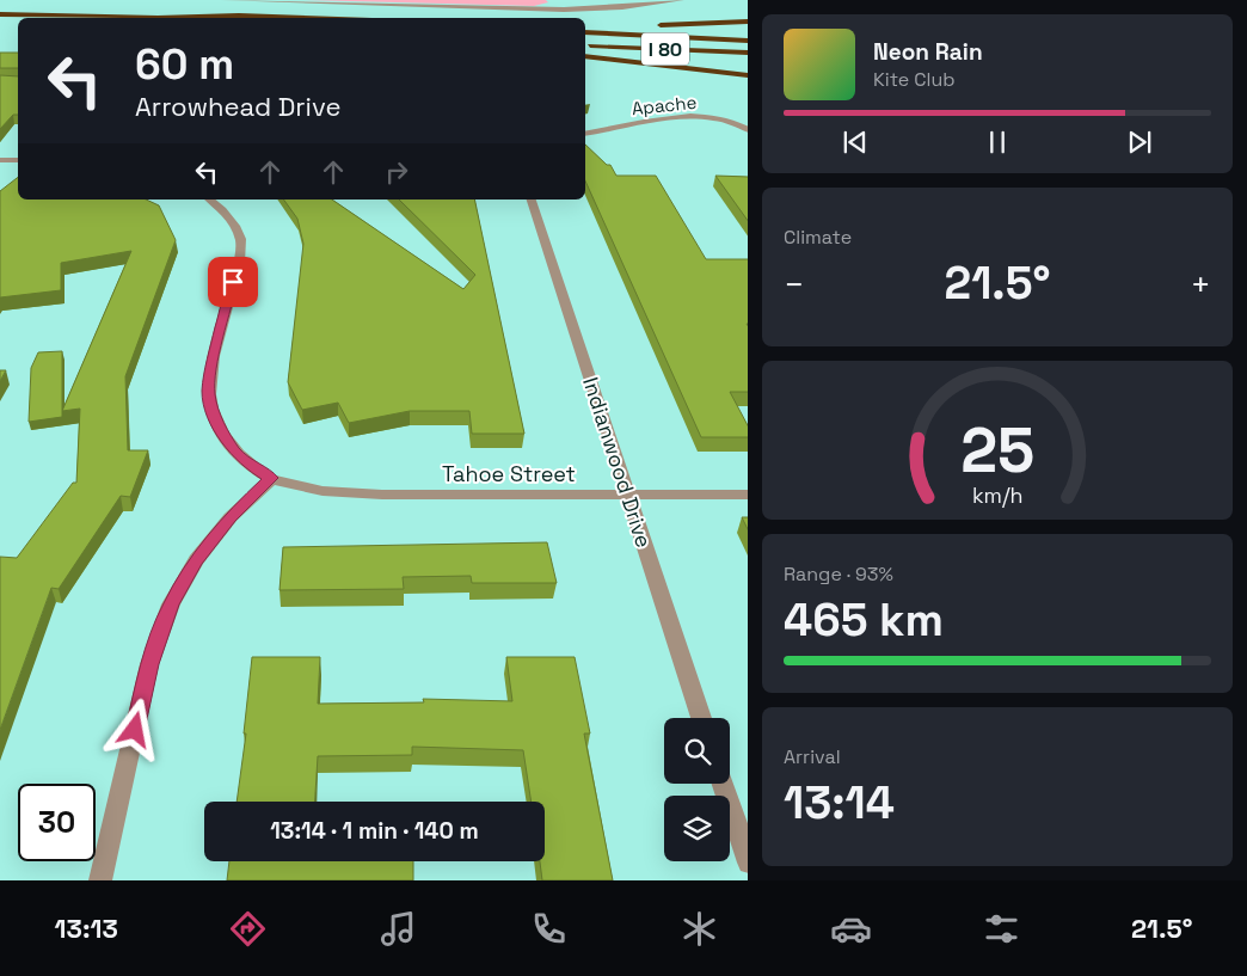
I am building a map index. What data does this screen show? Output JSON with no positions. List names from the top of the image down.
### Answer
{
  "streets": {
    "highway": ["I 80"],
    "street": ["Apache", "Indianwood Drive", "Tahoe Street"]
  },
  "crossings": [
    ["Indianwood Drive", "Tahoe Street"]
  ],
  "page": {
    "turn": ["60 m", "Arrowhead Drive"],
    "song": ["Neon Rain", "Kite Club"],
    "tile": [
      "Climate",
      ["Range · 93%", "465 km"],
      ["Arrival", "13:14"]
    ],
    "heat": ["−", "21.5°", "+"],
    "limit": "30",
    "trip": "13:14 · 1 min · 140 m",
    "tabs": ["13:13", "21.5°"],
    "gauge": ["25", "km/h"]
  }
}
